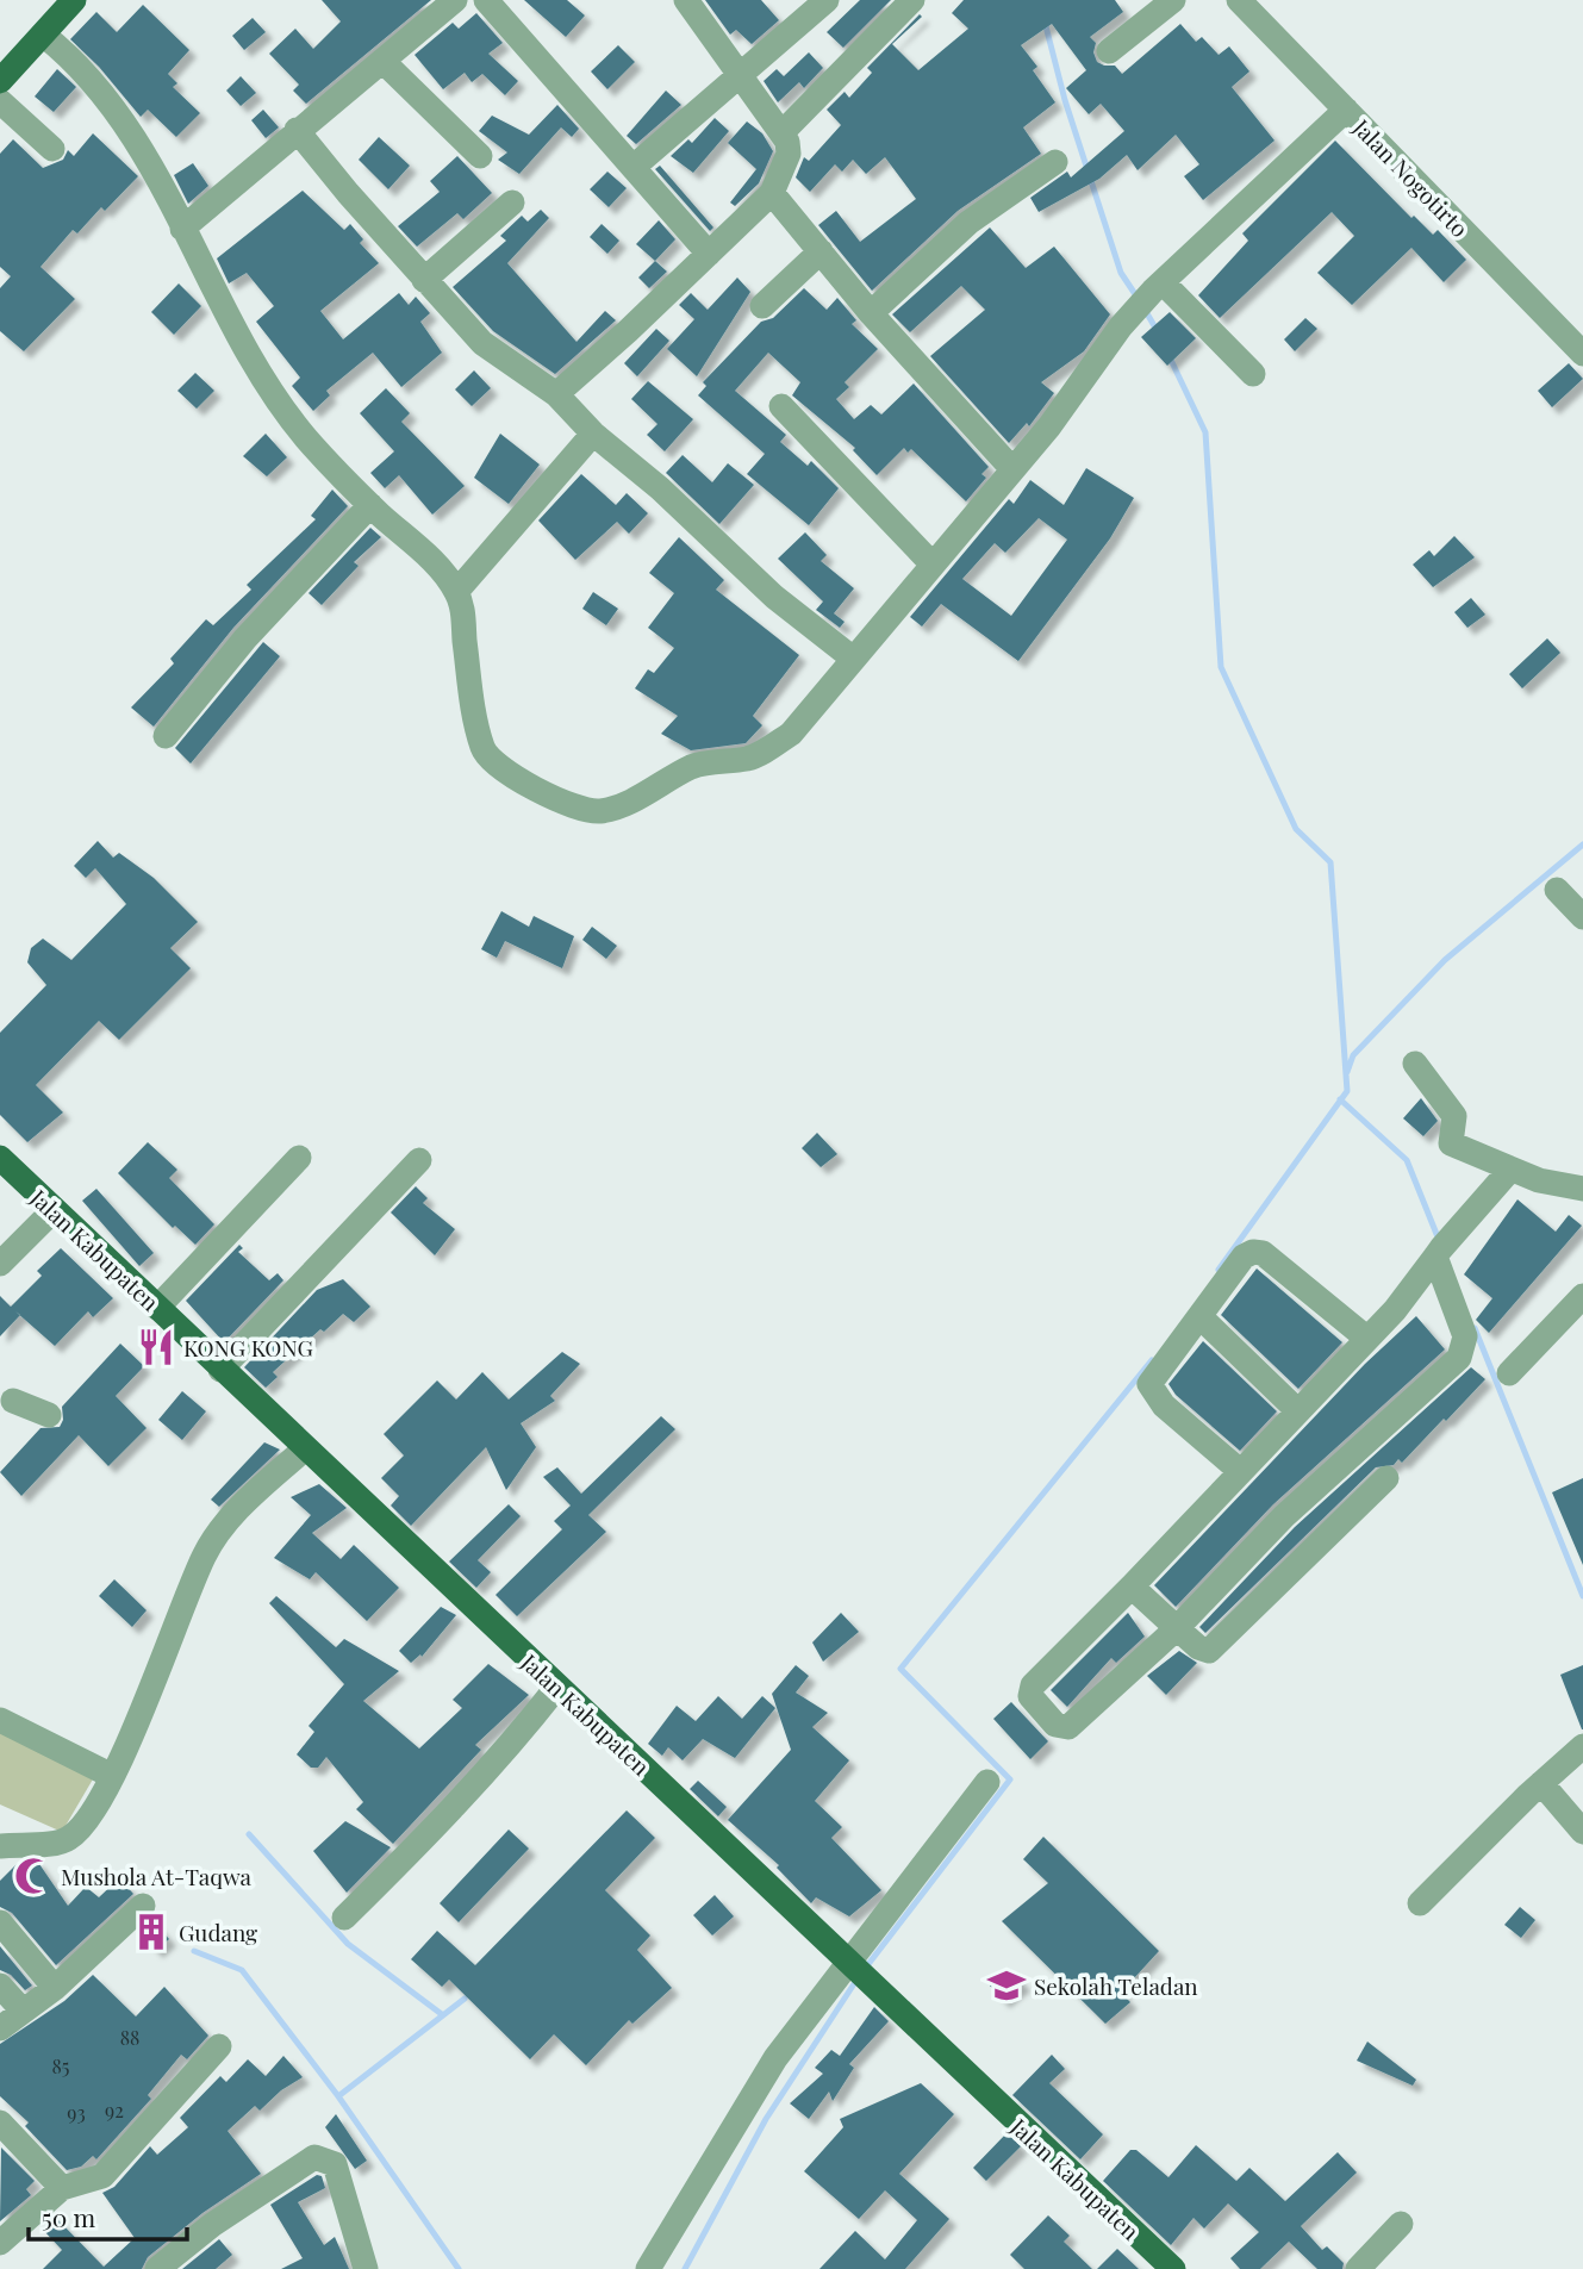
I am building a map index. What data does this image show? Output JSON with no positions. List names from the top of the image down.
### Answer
{
  "streets": {
    "main road": ["Jalan Kabupaten"],
    "street": ["Jalan Nogotirto"]
  },
  "places": {
    "restaurant": ["KONG KONG"],
    "mosque": ["Mushola At-Taqwa"],
    "building": ["Gudang"],
    "school or university": ["Sekolah Teladan"]
  },
  "house_numbers": [
    "88",
    "85",
    "92",
    "93"
  ],
  "scale_bar": "50 m"
}
